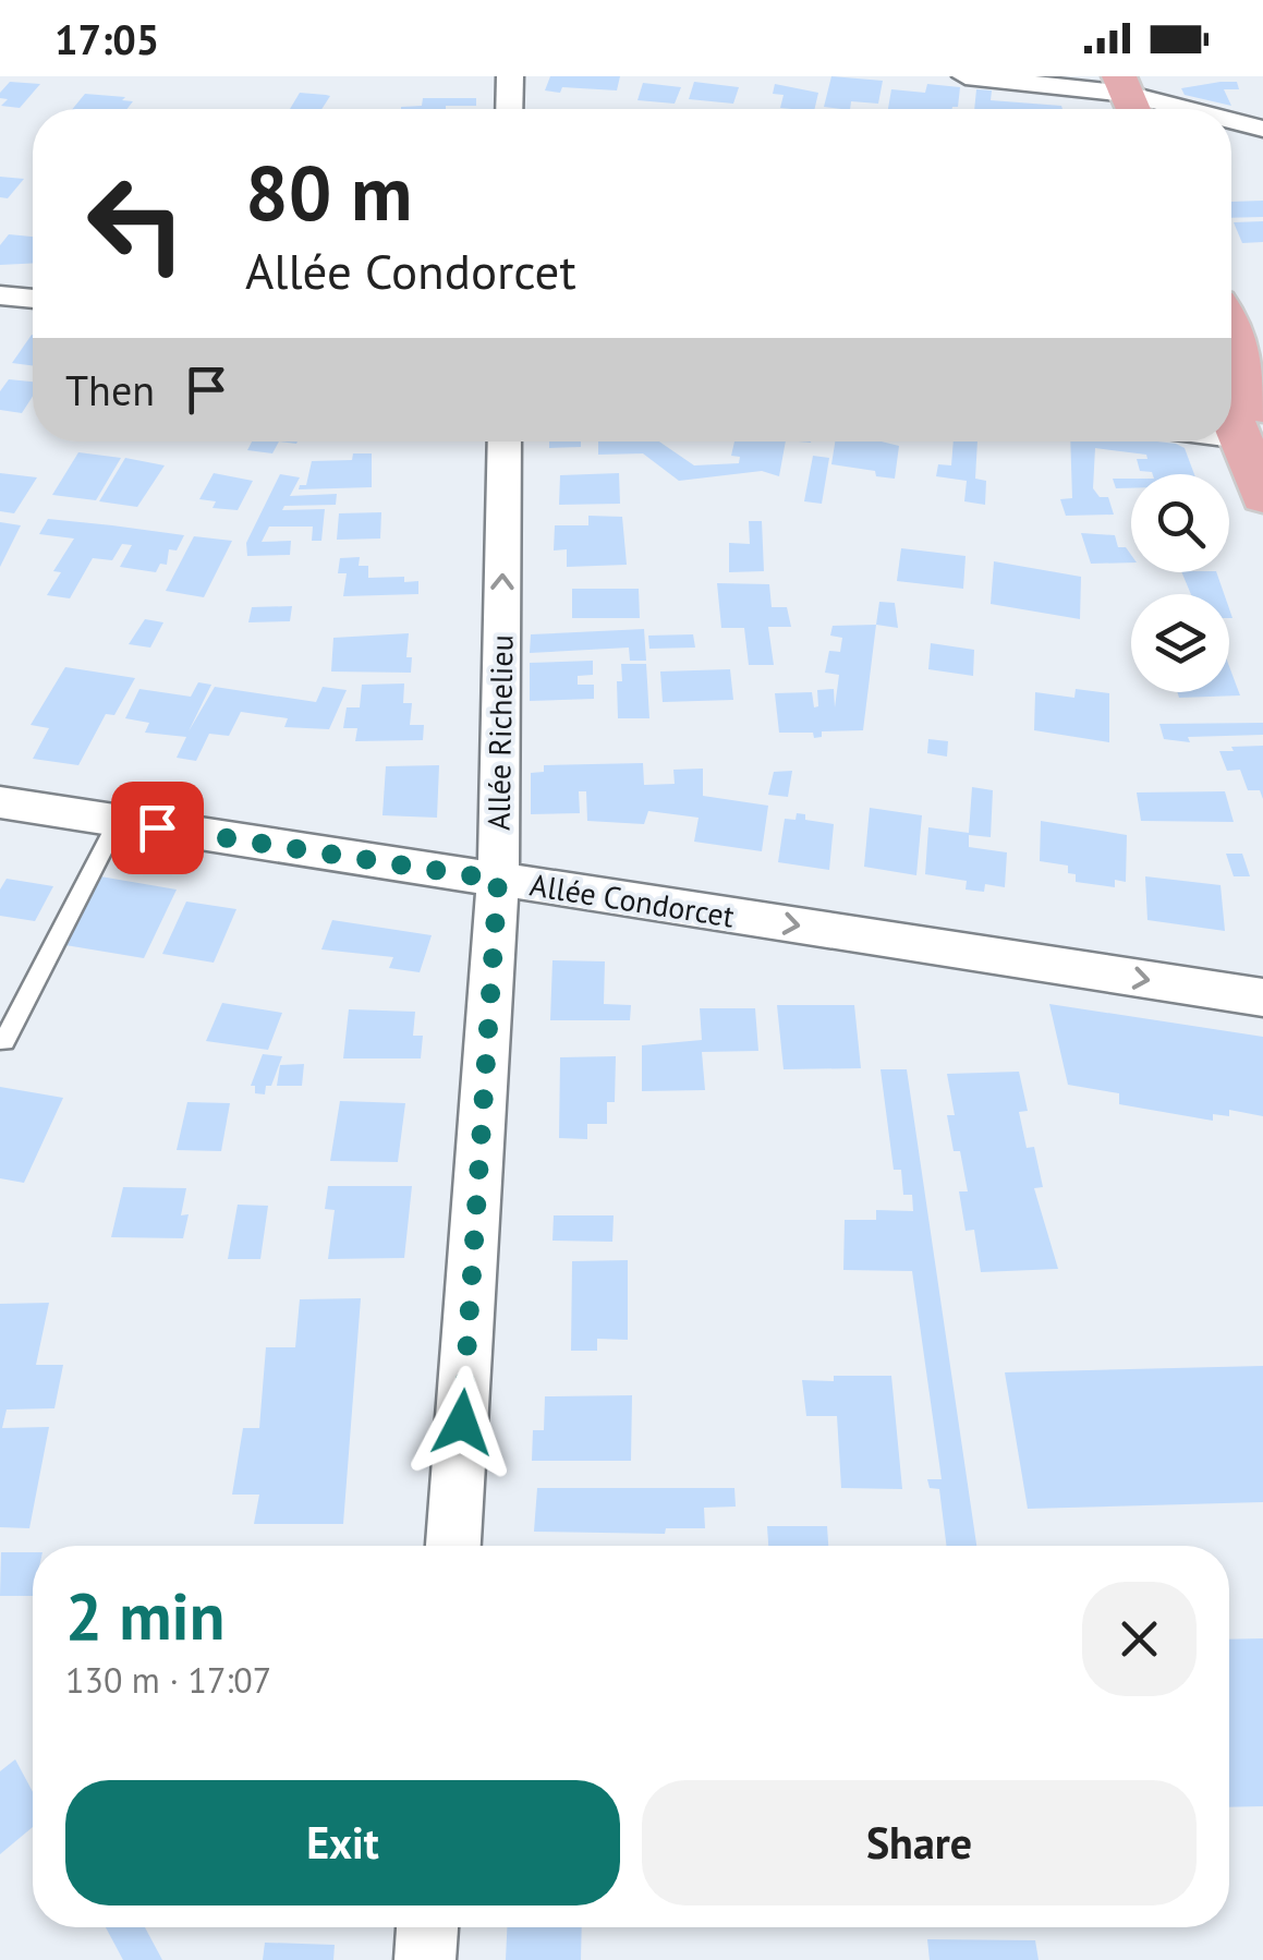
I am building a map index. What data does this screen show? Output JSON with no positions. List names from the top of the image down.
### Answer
{
  "streets": {
    "street": ["Allée Richelieu", "Allée Condorcet"]
  },
  "crossings": [
    ["Allée Richelieu", "Allée Condorcet"]
  ],
  "one_way": ["Allée Richelieu", "Allée Condorcet"],
  "page": {
    "status": "17:05",
    "turn": ["80 m", "Allée Condorcet"],
    "then": "Then",
    "heading": ["2 min", "130 m · 17:07"],
    "buttons": ["Exit", "Share"]
  }
}
